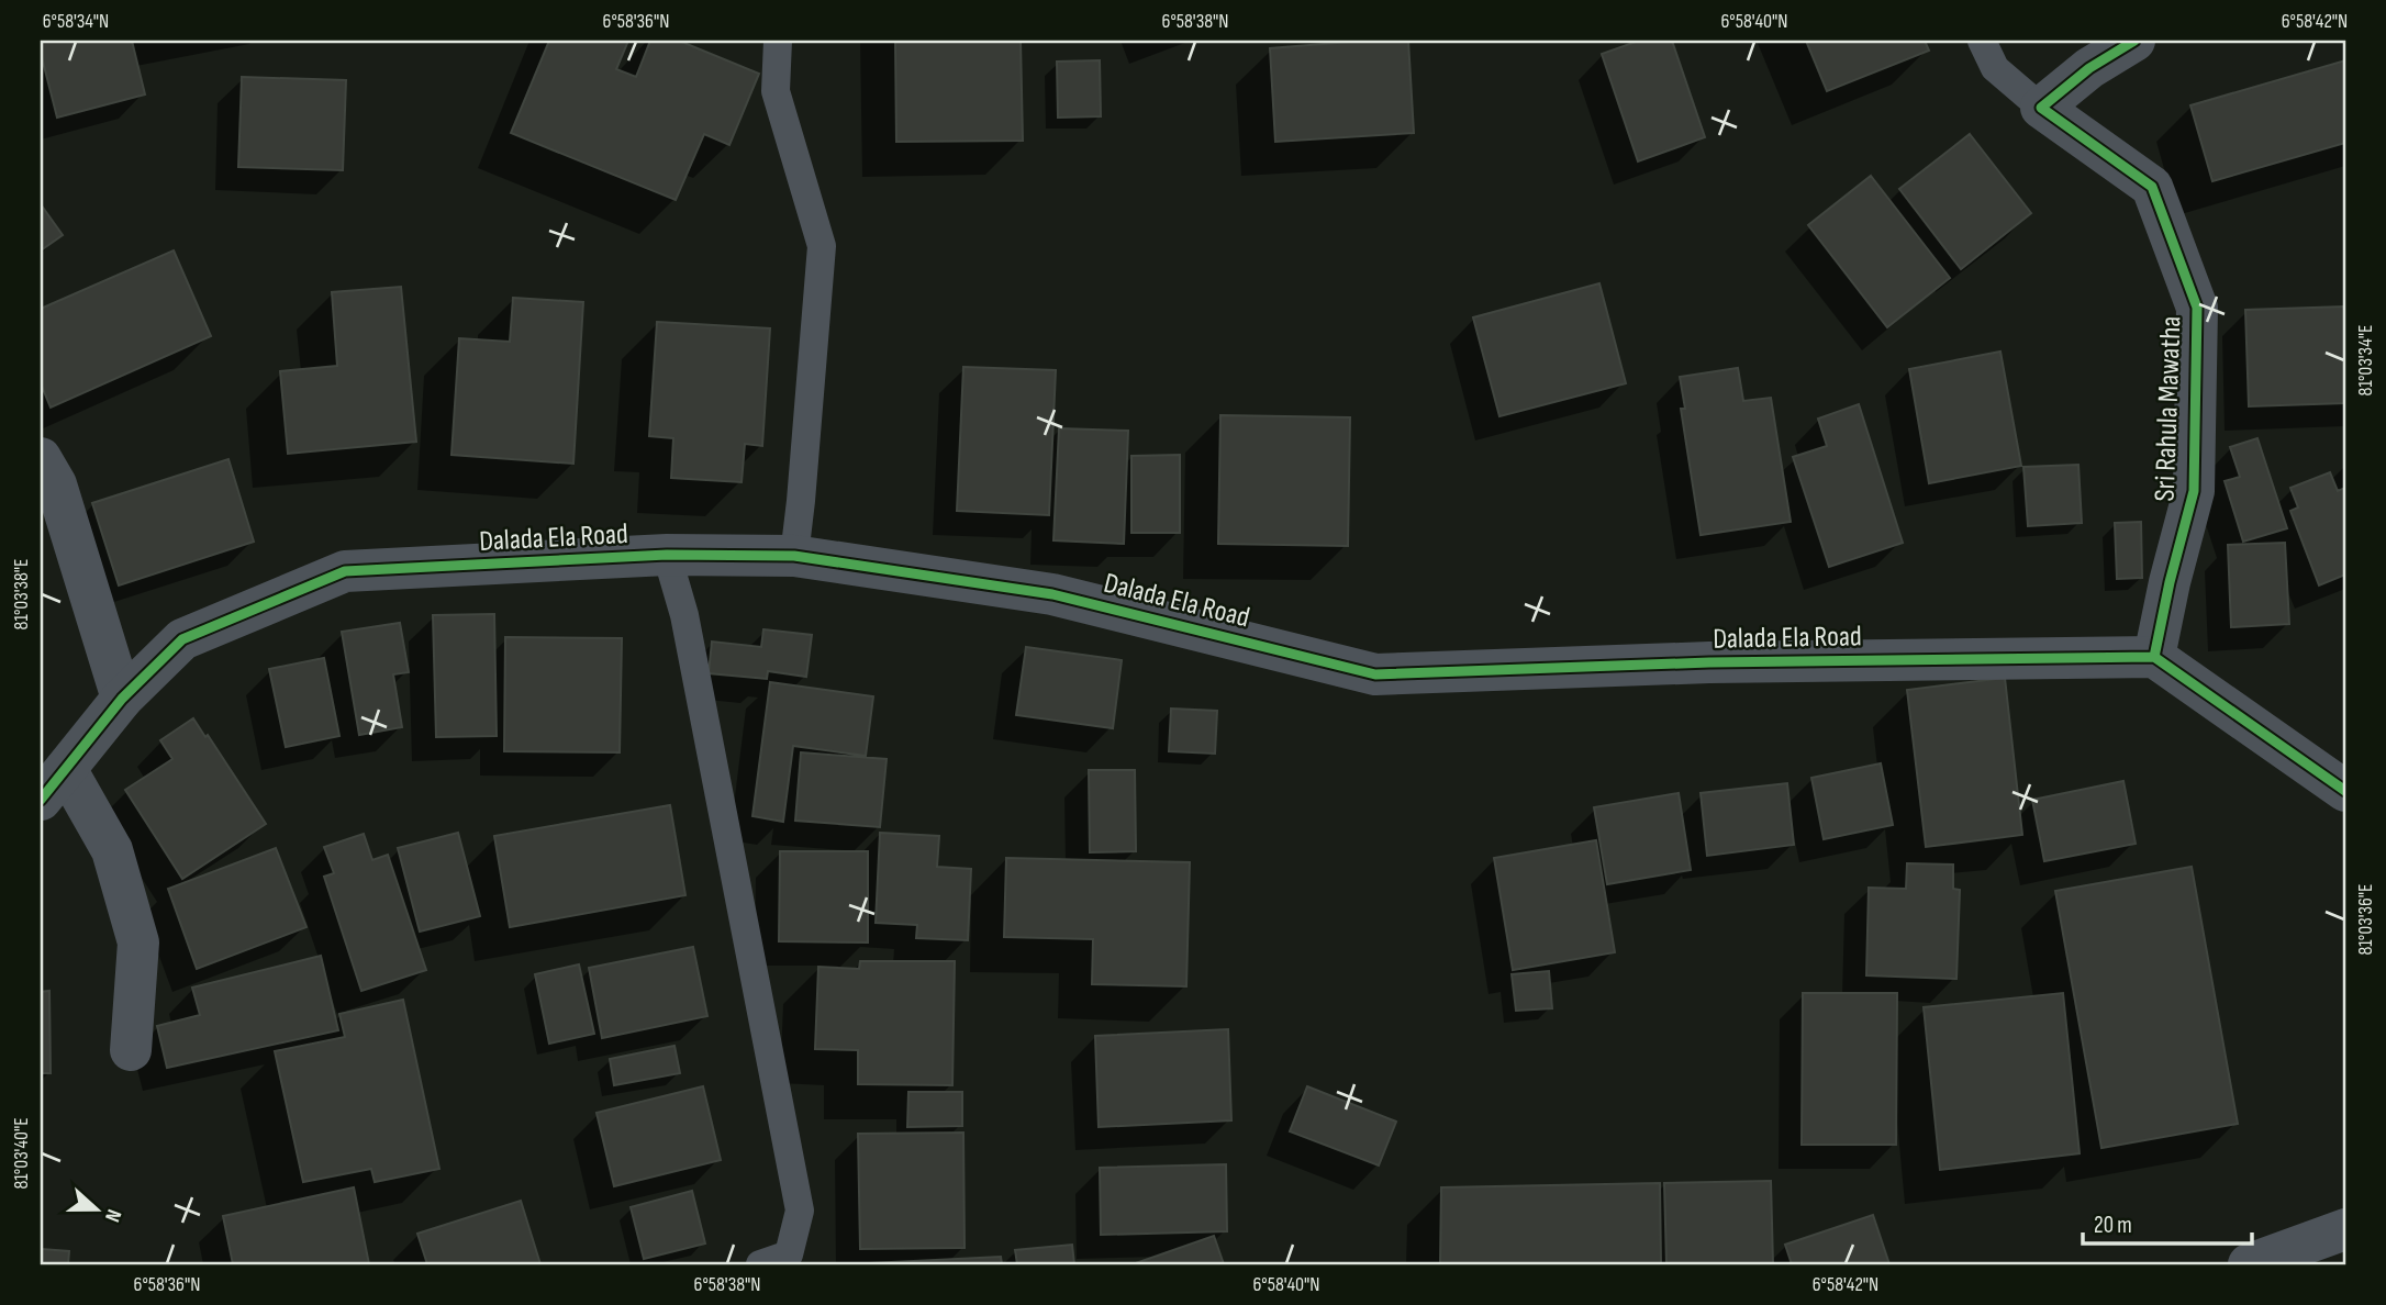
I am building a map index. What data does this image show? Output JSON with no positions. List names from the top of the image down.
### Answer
{
  "streets": {
    "street": ["Sri Rahula Mawatha", "Dalada Ela Road"]
  },
  "crossings": [
    ["Sri Rahula Mawatha", "Dalada Ela Road"]
  ],
  "scale_bar": "20 m",
  "north": "right",
  "coordinates": [
    "6°58'34\"N",
    "6°58'36\"N",
    "6°58'38\"N",
    "6°58'40\"N",
    "6°58'42\"N",
    "81°03'34\"E",
    "81°03'38\"E",
    "81°03'36\"E",
    "81°03'40\"E"
  ]
}
